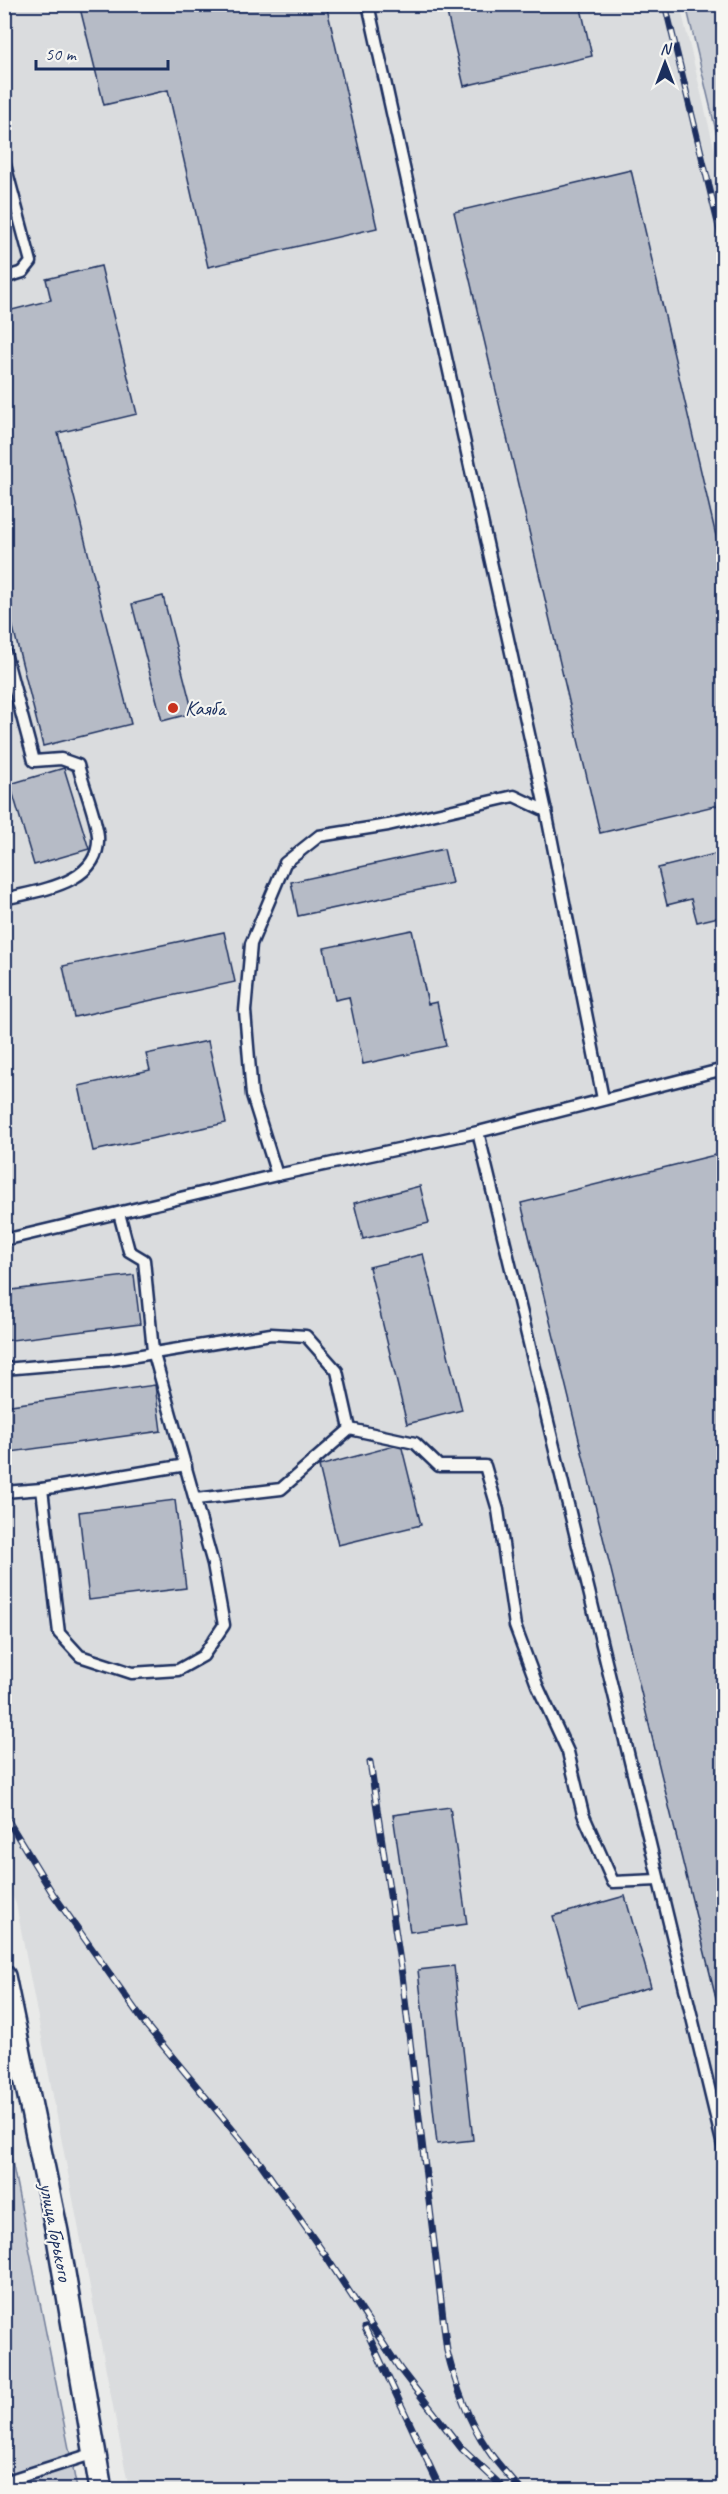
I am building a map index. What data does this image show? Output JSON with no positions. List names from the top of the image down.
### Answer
{
  "streets": {
    "street": ["улица Горького"]
  },
  "places": ["Каяба"],
  "scale_bar": "50 m",
  "north": "top"
}
